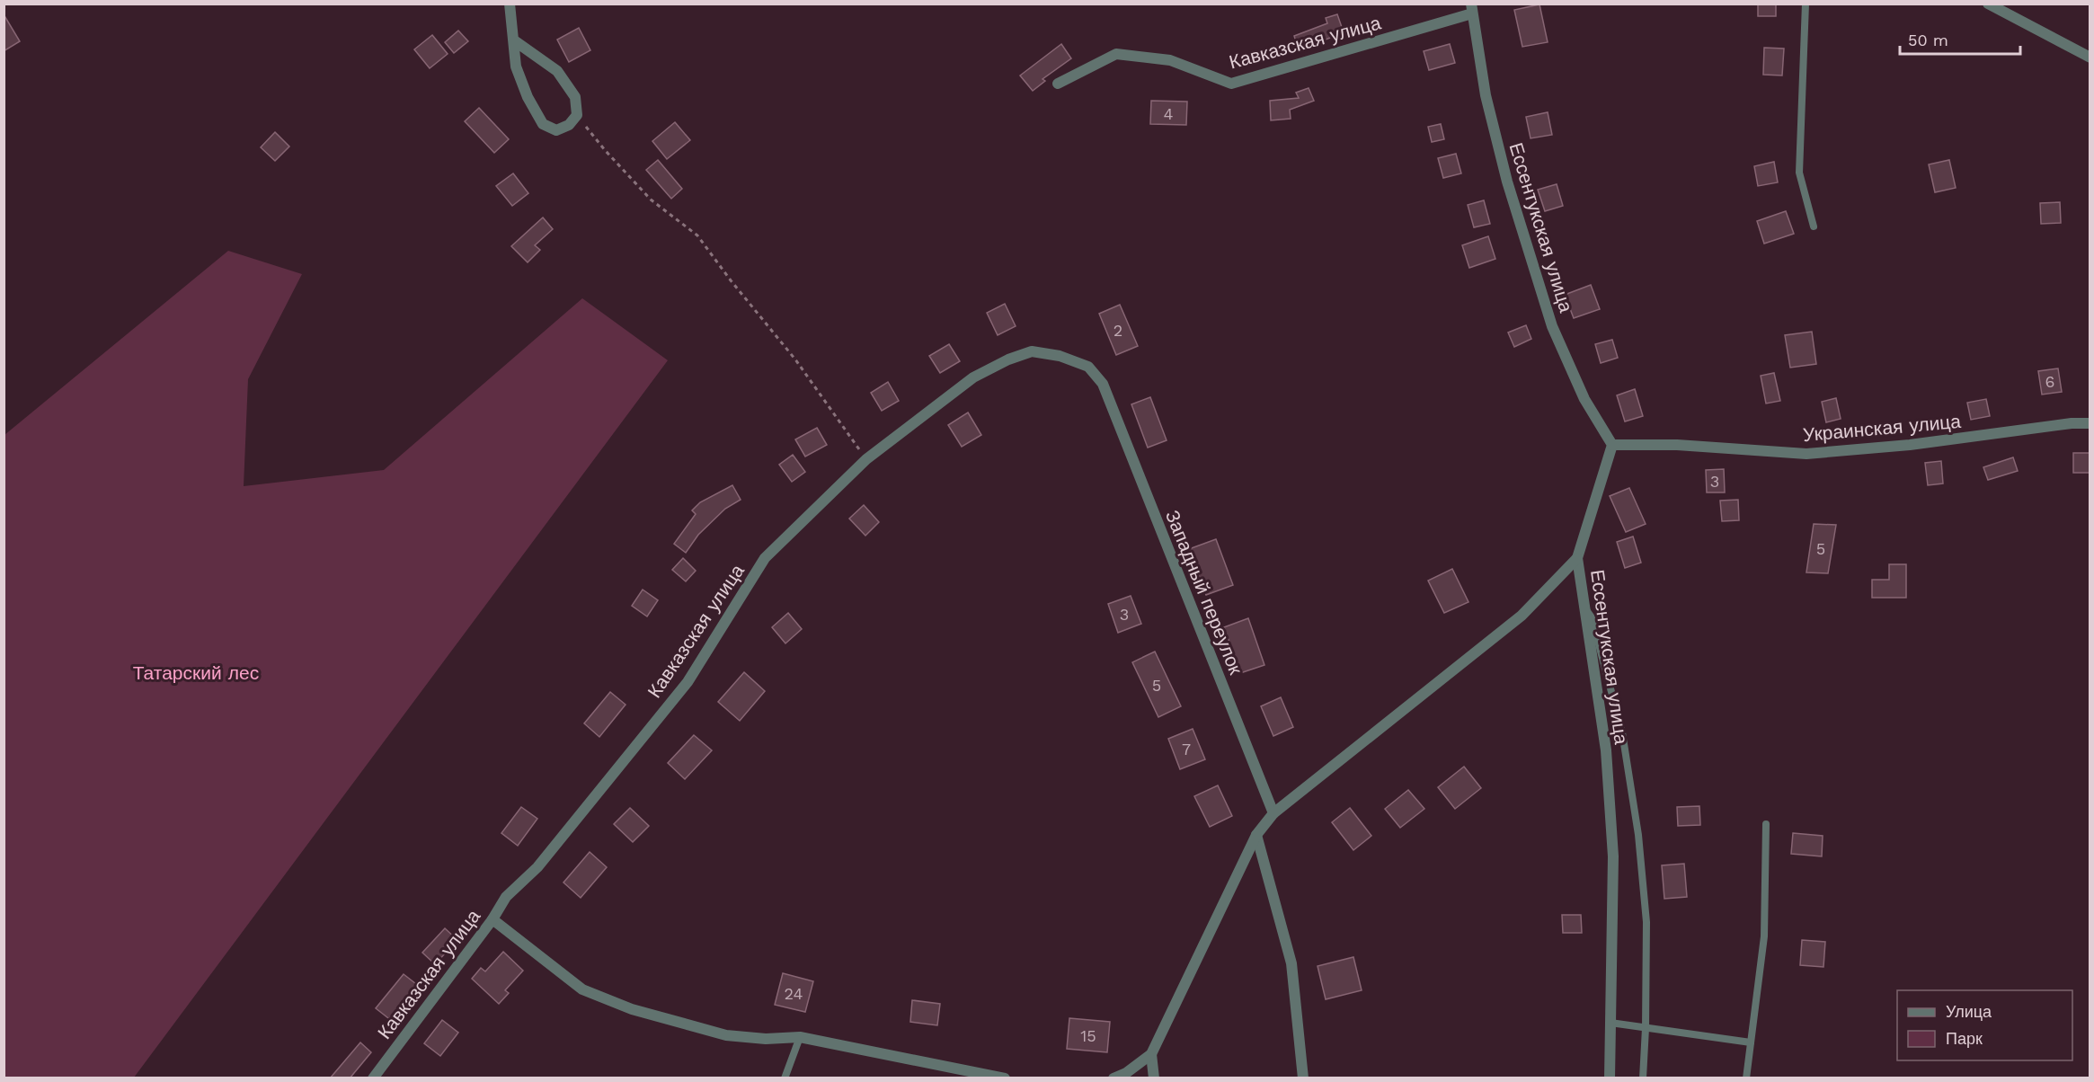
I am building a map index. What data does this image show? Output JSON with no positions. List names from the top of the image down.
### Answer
{
  "streets": {
    "street": [
      "Кавказская улица",
      "Ессентукская улица",
      "Украинская улица",
      "Западный переулок"
    ]
  },
  "crossings": [
    ["Кавказская улица", "Ессентукская улица"],
    ["Кавказская улица", "Западный переулок"],
    ["Ессентукская улица", "Украинская улица"]
  ],
  "parks": ["Татарский лес"],
  "house_numbers": [
    "4",
    "2",
    "6",
    "3",
    "5",
    "3",
    "5",
    "7",
    "24",
    "15"
  ],
  "legend": ["Улица", "Парк"],
  "scale_bar": "50 m"
}
